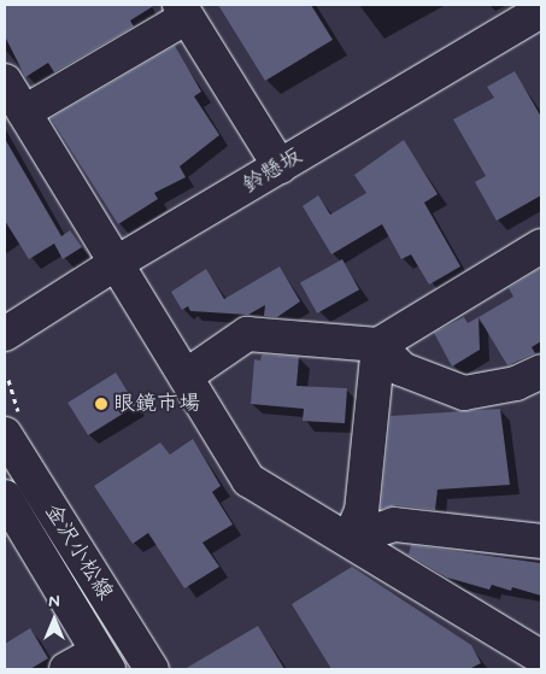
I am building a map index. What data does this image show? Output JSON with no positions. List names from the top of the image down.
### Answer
{
  "streets": {
    "street": ["鈴懸坂", "金沢小松線"]
  },
  "places": ["眼鏡市場"],
  "north": "top"
}
